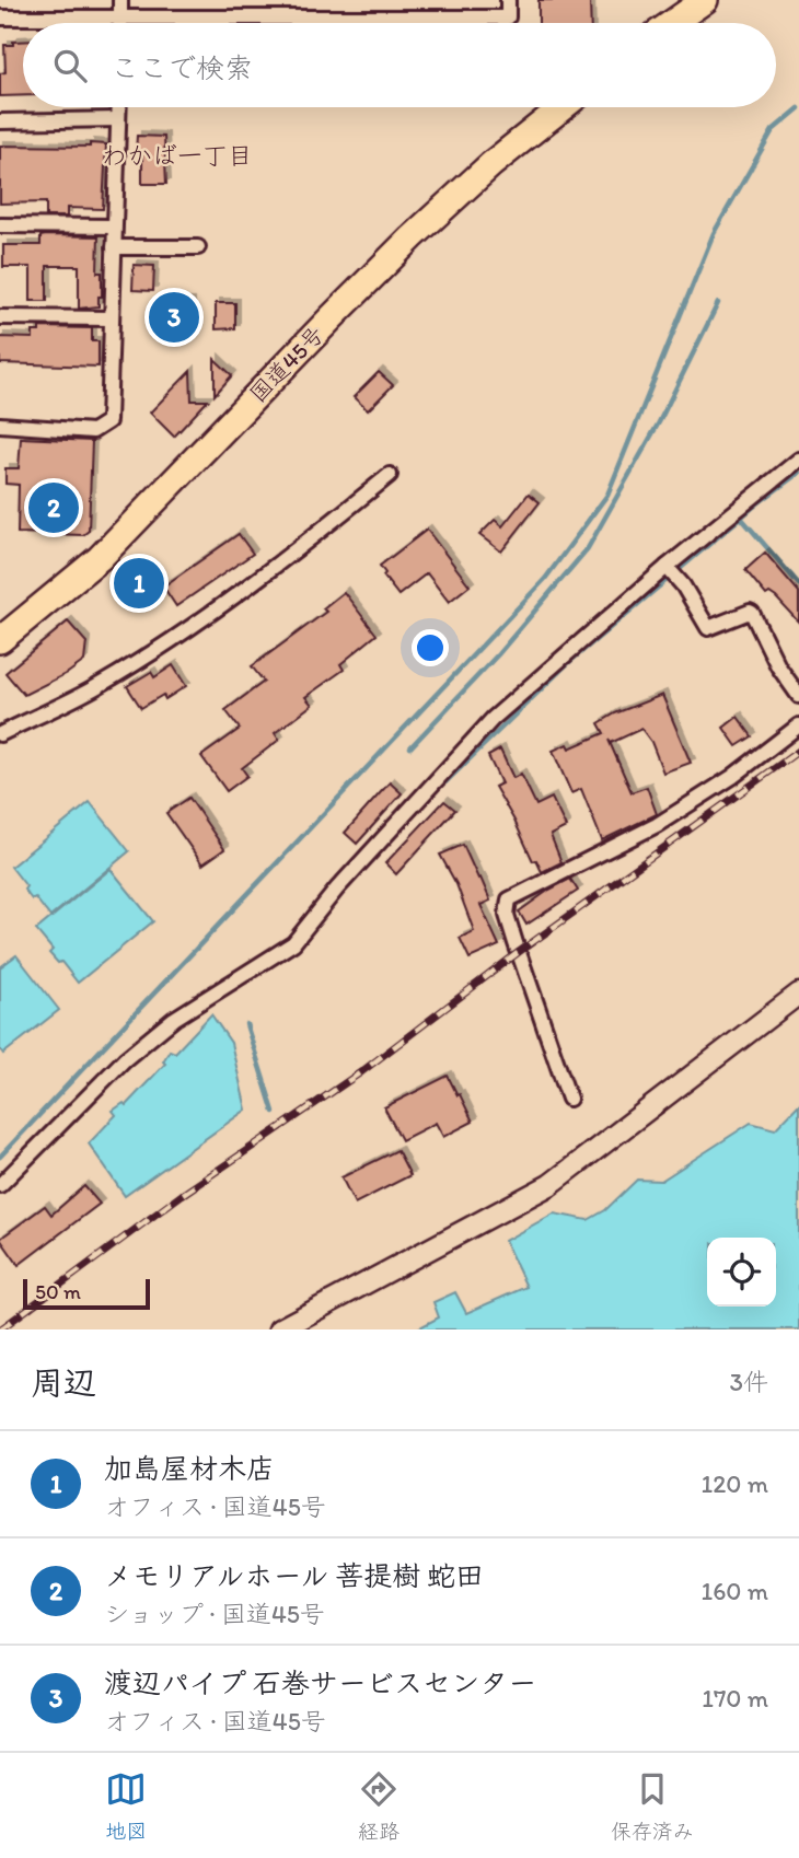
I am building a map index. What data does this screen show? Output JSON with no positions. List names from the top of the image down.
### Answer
{
  "streets": {
    "highway": ["国道45号"]
  },
  "districts": ["わかば一丁目"],
  "scale_bar": "50 m",
  "page": {
    "search": "ここで検索",
    "pins": ["3", "2", "1"],
    "scale": "50 m",
    "heading": ["周辺", "3件"],
    "list": [
      {
        "mark": "1",
        "name": "加島屋材木店",
        "note": "オフィス · 国道45号",
        "value": "120 m"
      },
      {
        "mark": "2",
        "name": "メモリアルホール 菩提樹 蛇田",
        "note": "ショップ · 国道45号",
        "value": "160 m"
      },
      {
        "mark": "3",
        "name": "渡辺パイプ 石巻サービスセンター",
        "note": "オフィス · 国道45号",
        "value": "170 m"
      }
    ],
    "nav": ["地図", "経路", "保存済み"]
  }
}
